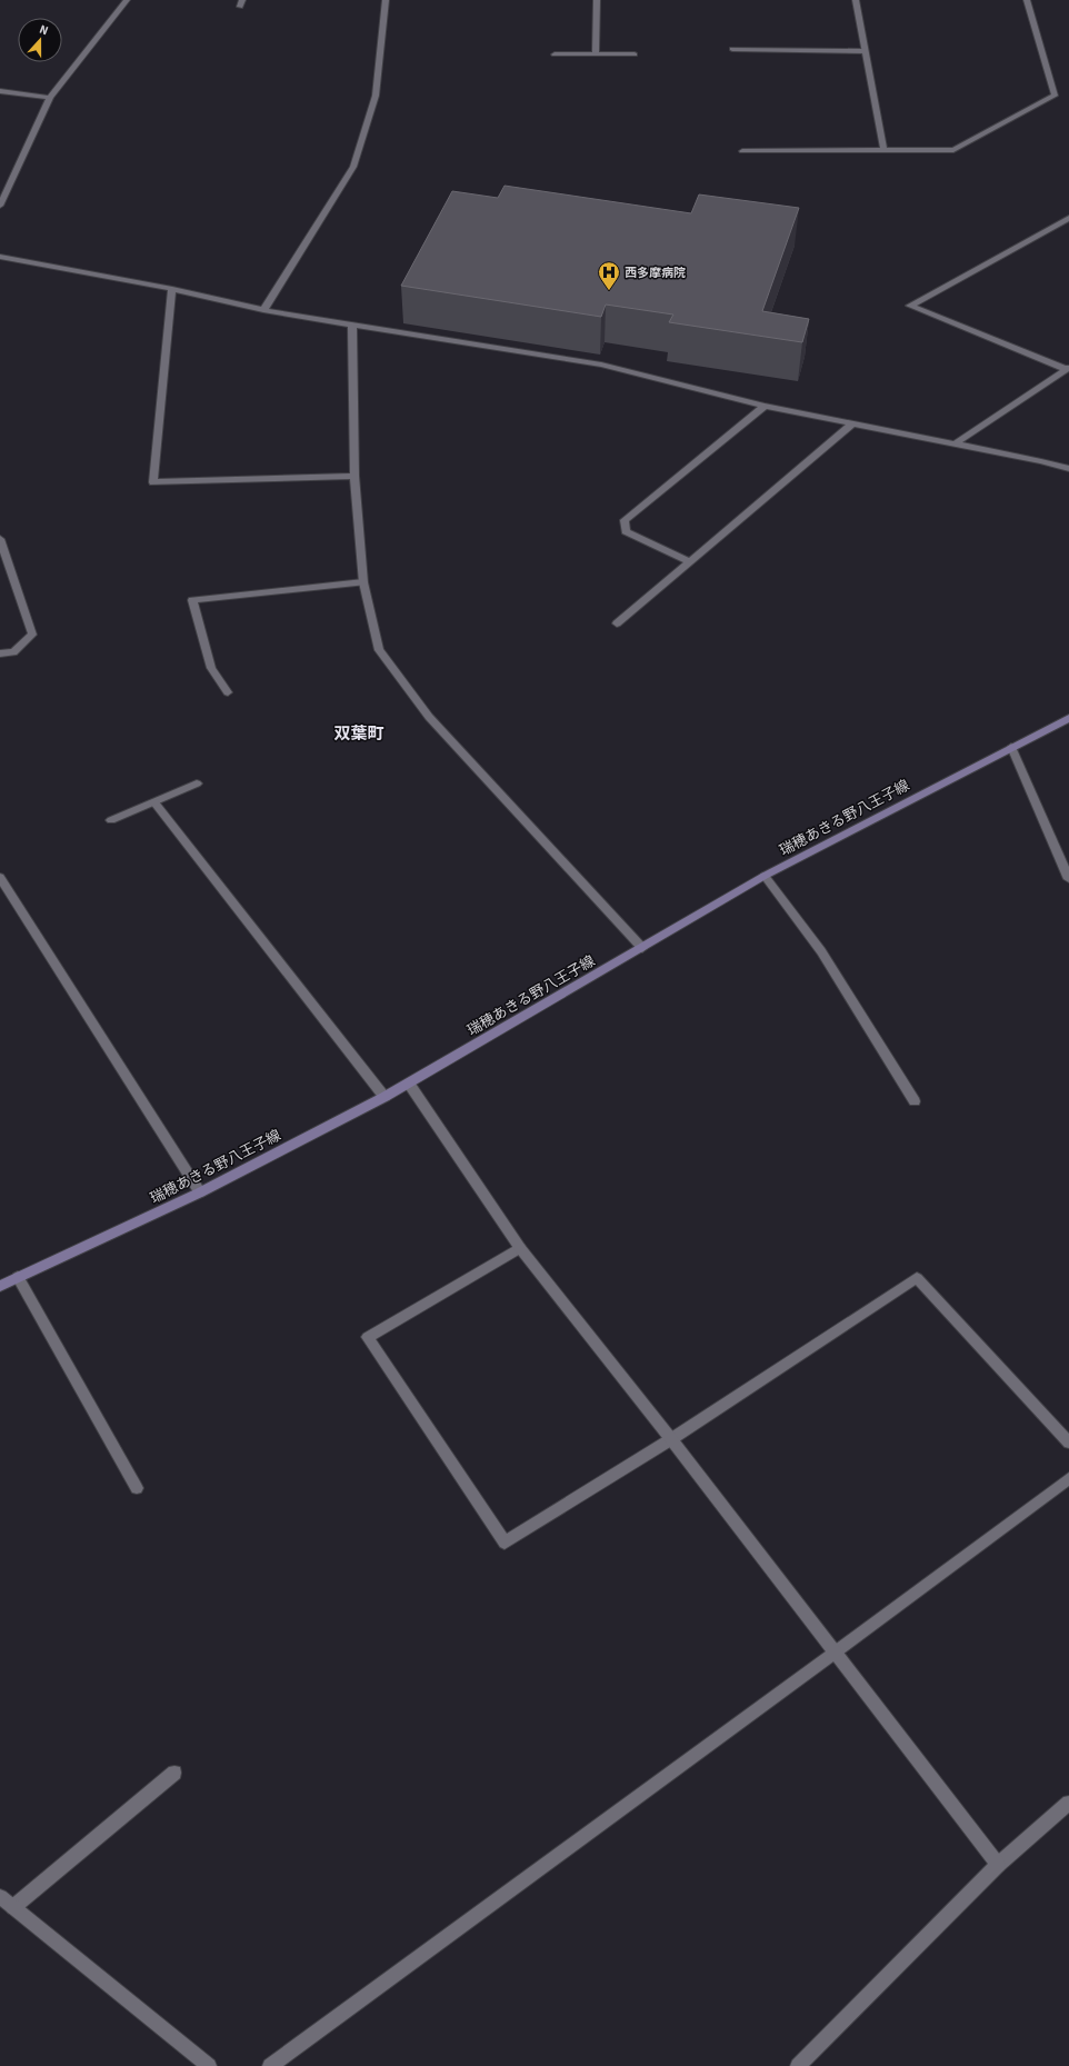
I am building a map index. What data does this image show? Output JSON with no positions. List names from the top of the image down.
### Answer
{
  "streets": {
    "main road": ["瑞穂あきる野八王子線"]
  },
  "districts": ["双葉町"],
  "places": {
    "hospital": ["西多摩病院"]
  },
  "north": "top"
}
